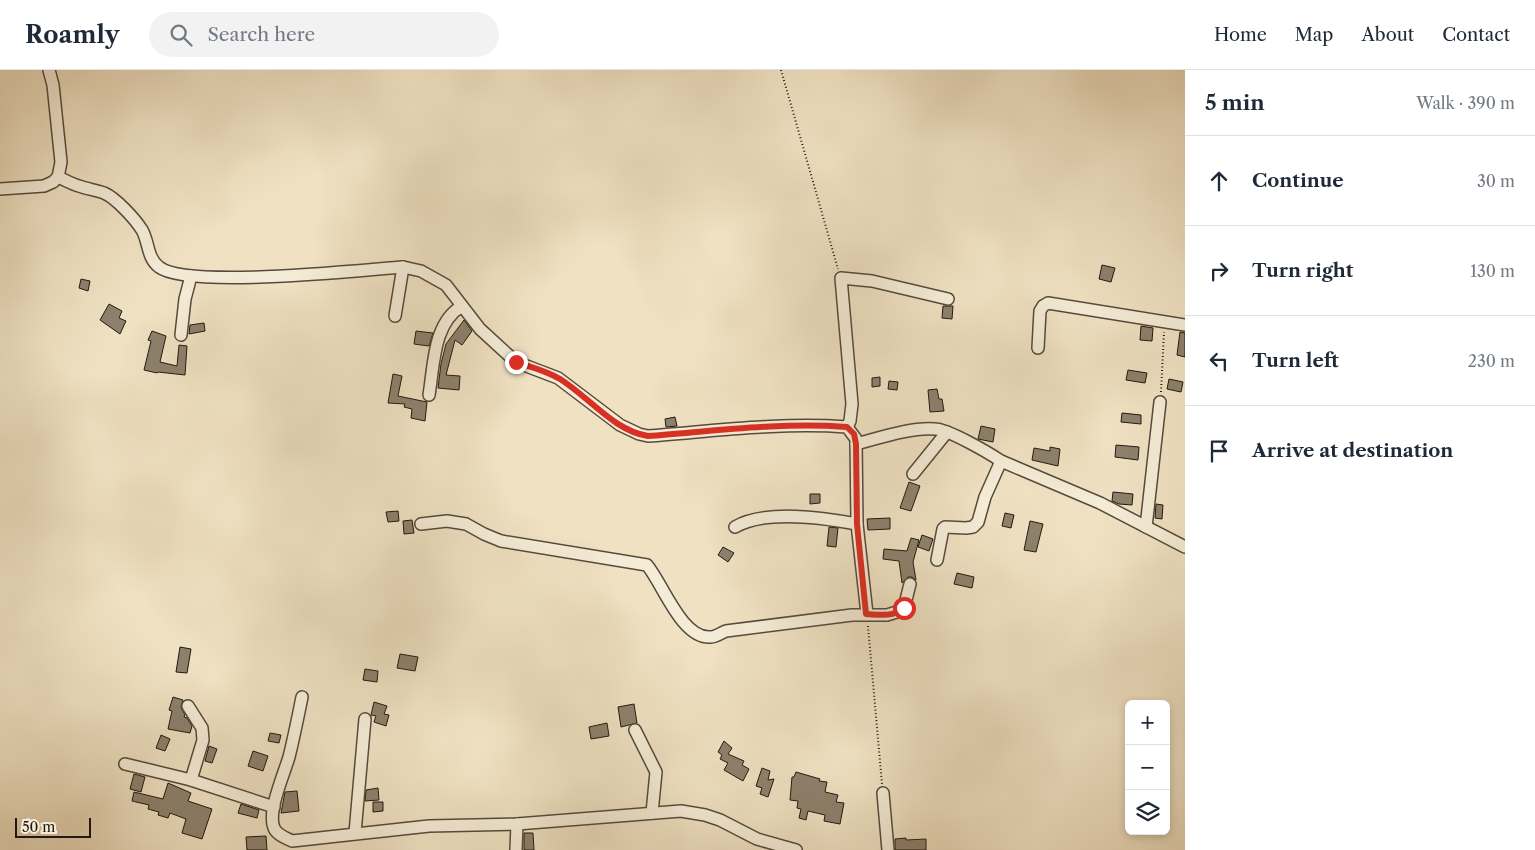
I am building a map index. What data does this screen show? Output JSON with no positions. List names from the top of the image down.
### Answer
{
  "scale_bar": "50 m",
  "page": {
    "header": "Roamly",
    "search": "Search here",
    "nav": [
      "Home",
      "Map",
      "About",
      "Contact"
    ],
    "heading": ["5 min", "Walk · 390 m"],
    "list": [
      ["Continue", "30 m"],
      ["Turn right", "130 m"],
      ["Turn left", "230 m"],
      "Arrive at destination"
    ],
    "map_buttons": ["+", "−"],
    "scale": "50 m"
  }
}
